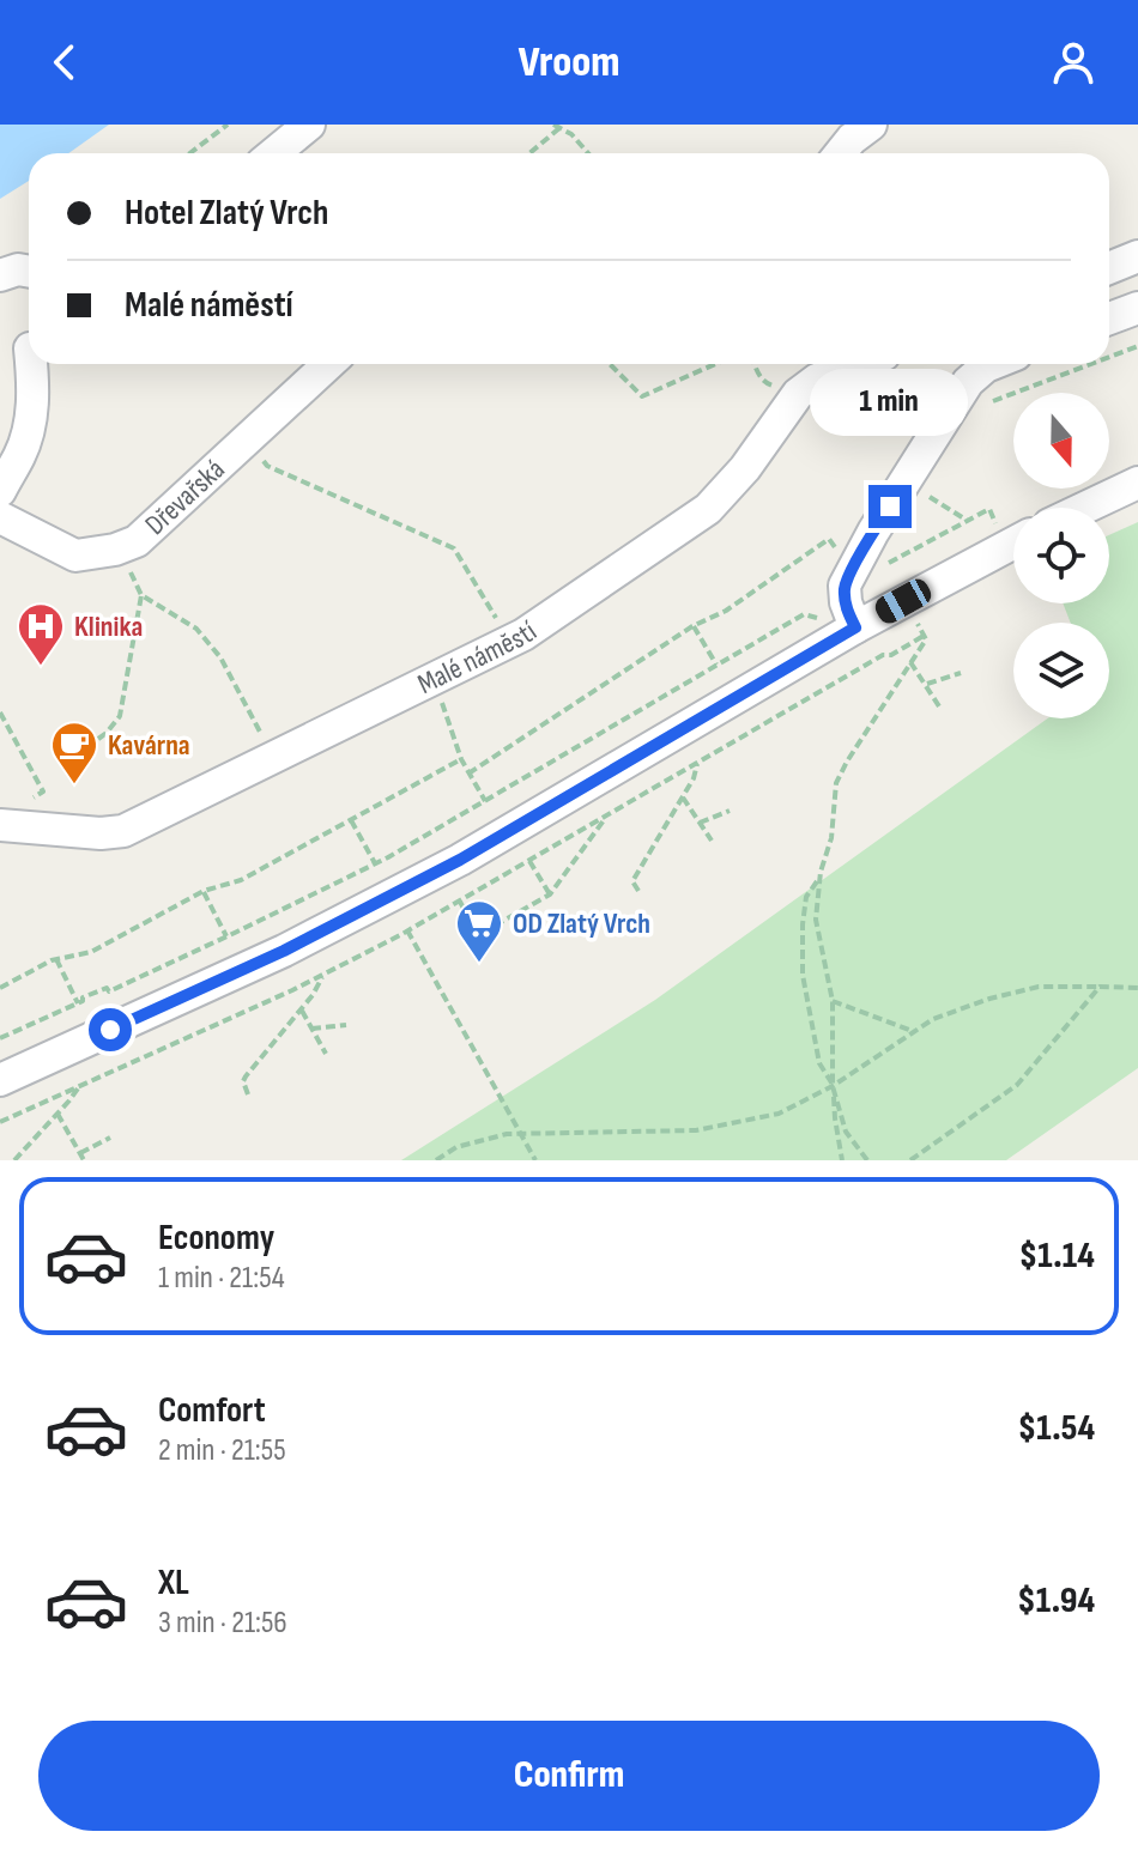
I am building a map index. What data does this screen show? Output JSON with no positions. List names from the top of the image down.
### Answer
{
  "streets": {
    "street": ["Dřevařská", "Malé náměstí"]
  },
  "places": {
    "hospital": ["Klinika"],
    "cafe": ["Kavárna"],
    "supermarket": ["OD Zlatý Vrch"]
  },
  "north": "bottom",
  "page": {
    "header": "Vroom",
    "banner": ["Hotel Zlatý Vrch", "Malé náměstí"],
    "bubble": "1 min",
    "list": [
      {
        "name": "Economy",
        "note": "1 min · 21:54",
        "value": "$1.14"
      },
      {
        "name": "Comfort",
        "note": "2 min · 21:55",
        "value": "$1.54"
      },
      {
        "name": "XL",
        "note": "3 min · 21:56",
        "value": "$1.94"
      }
    ],
    "buttons": "Confirm"
  }
}
